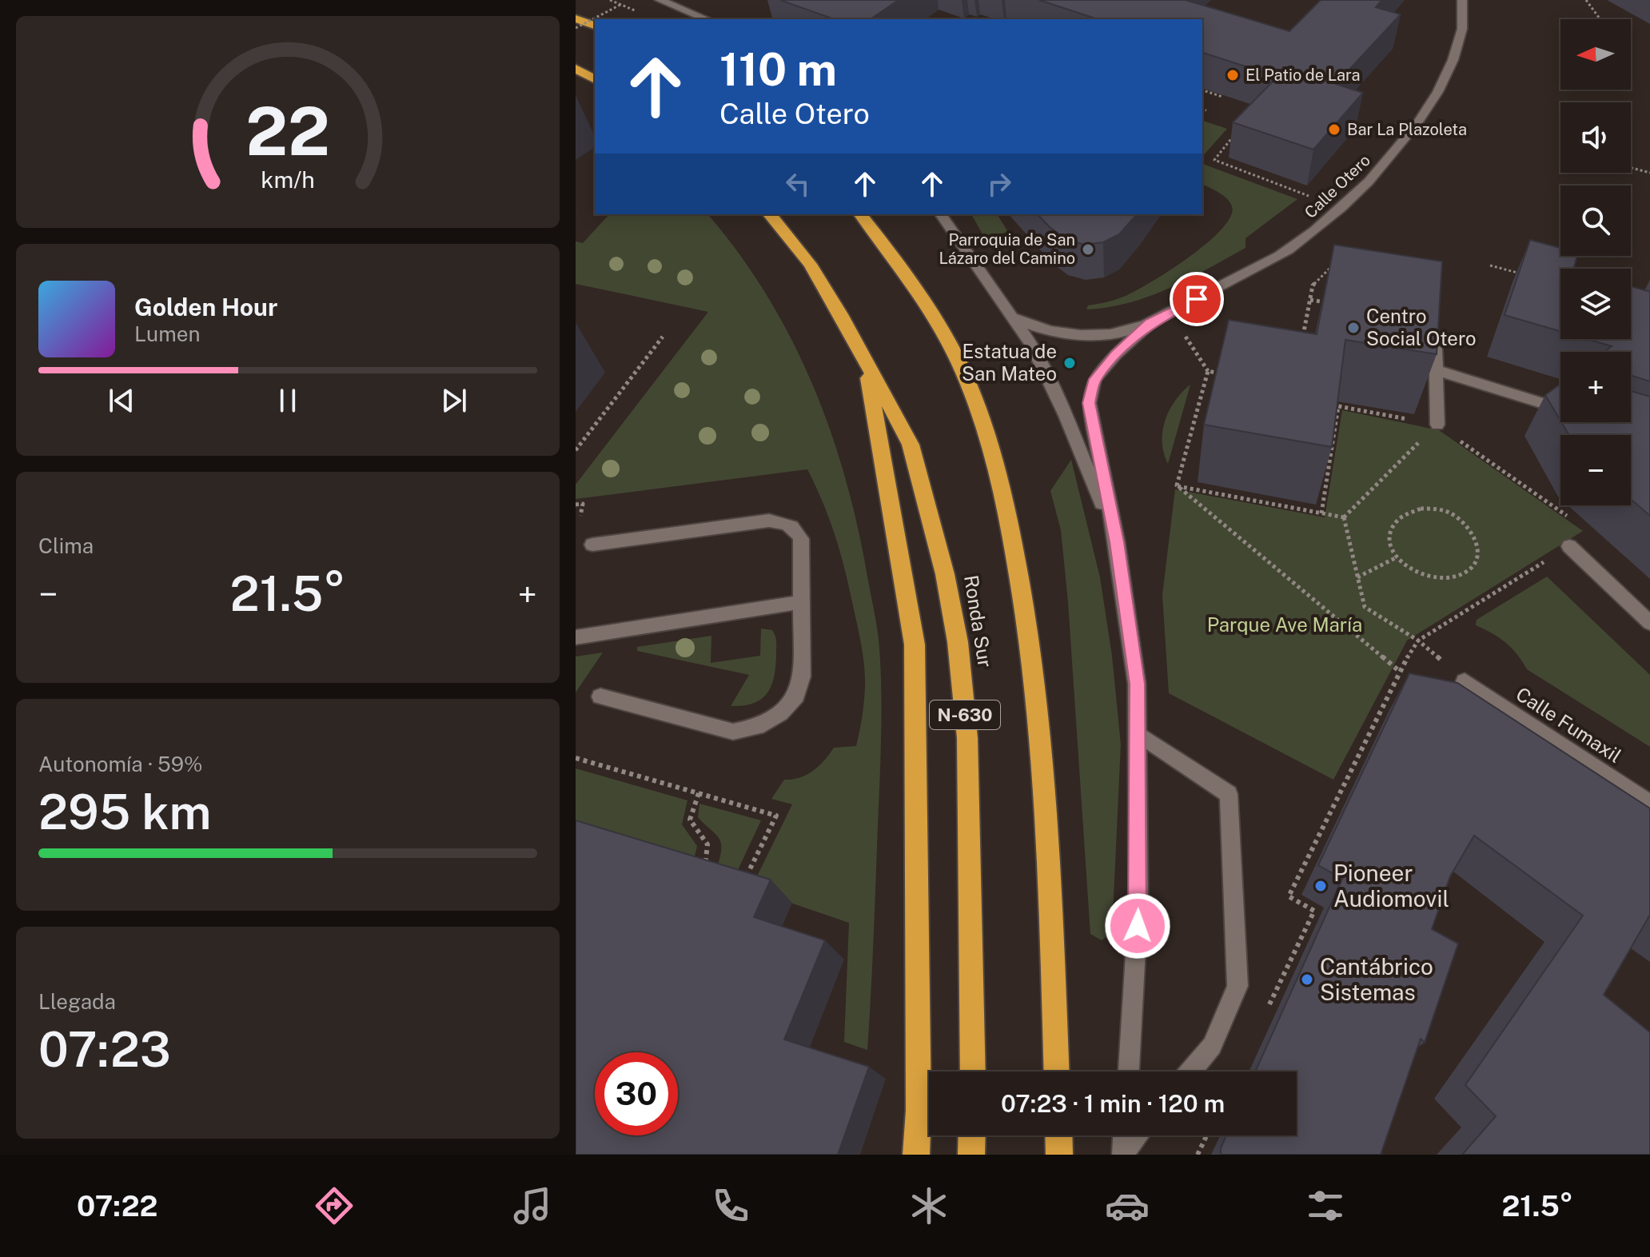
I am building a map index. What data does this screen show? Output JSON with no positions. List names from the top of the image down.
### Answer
{
  "streets": {
    "highway": ["Ronda Sur", "N-630"],
    "street": ["Calle Otero", "Calle Fumaxil"]
  },
  "parks": ["Parque Ave María"],
  "places": [
    "El Patio de Lara",
    "Bar La Plazoleta",
    "Parroquia de San Lázaro del Camino",
    "Centro Social Otero",
    "Estatua de San Mateo",
    "Pioneer Audiomovil",
    "Cantábrico Sistemas"
  ],
  "north": "left",
  "page": {
    "map_buttons": ["+", "−"],
    "turn": ["110 m", "Calle Otero"],
    "song": ["Golden Hour", "Lumen"],
    "tile": [
      "Clima",
      ["Autonomía · 59%", "295 km"],
      ["Llegada", "07:23"]
    ],
    "heat": ["−", "21.5°", "+"],
    "limit": "30",
    "trip": "07:23 · 1 min · 120 m",
    "tabs": ["07:22", "21.5°"],
    "gauge": ["22", "km/h"]
  }
}
